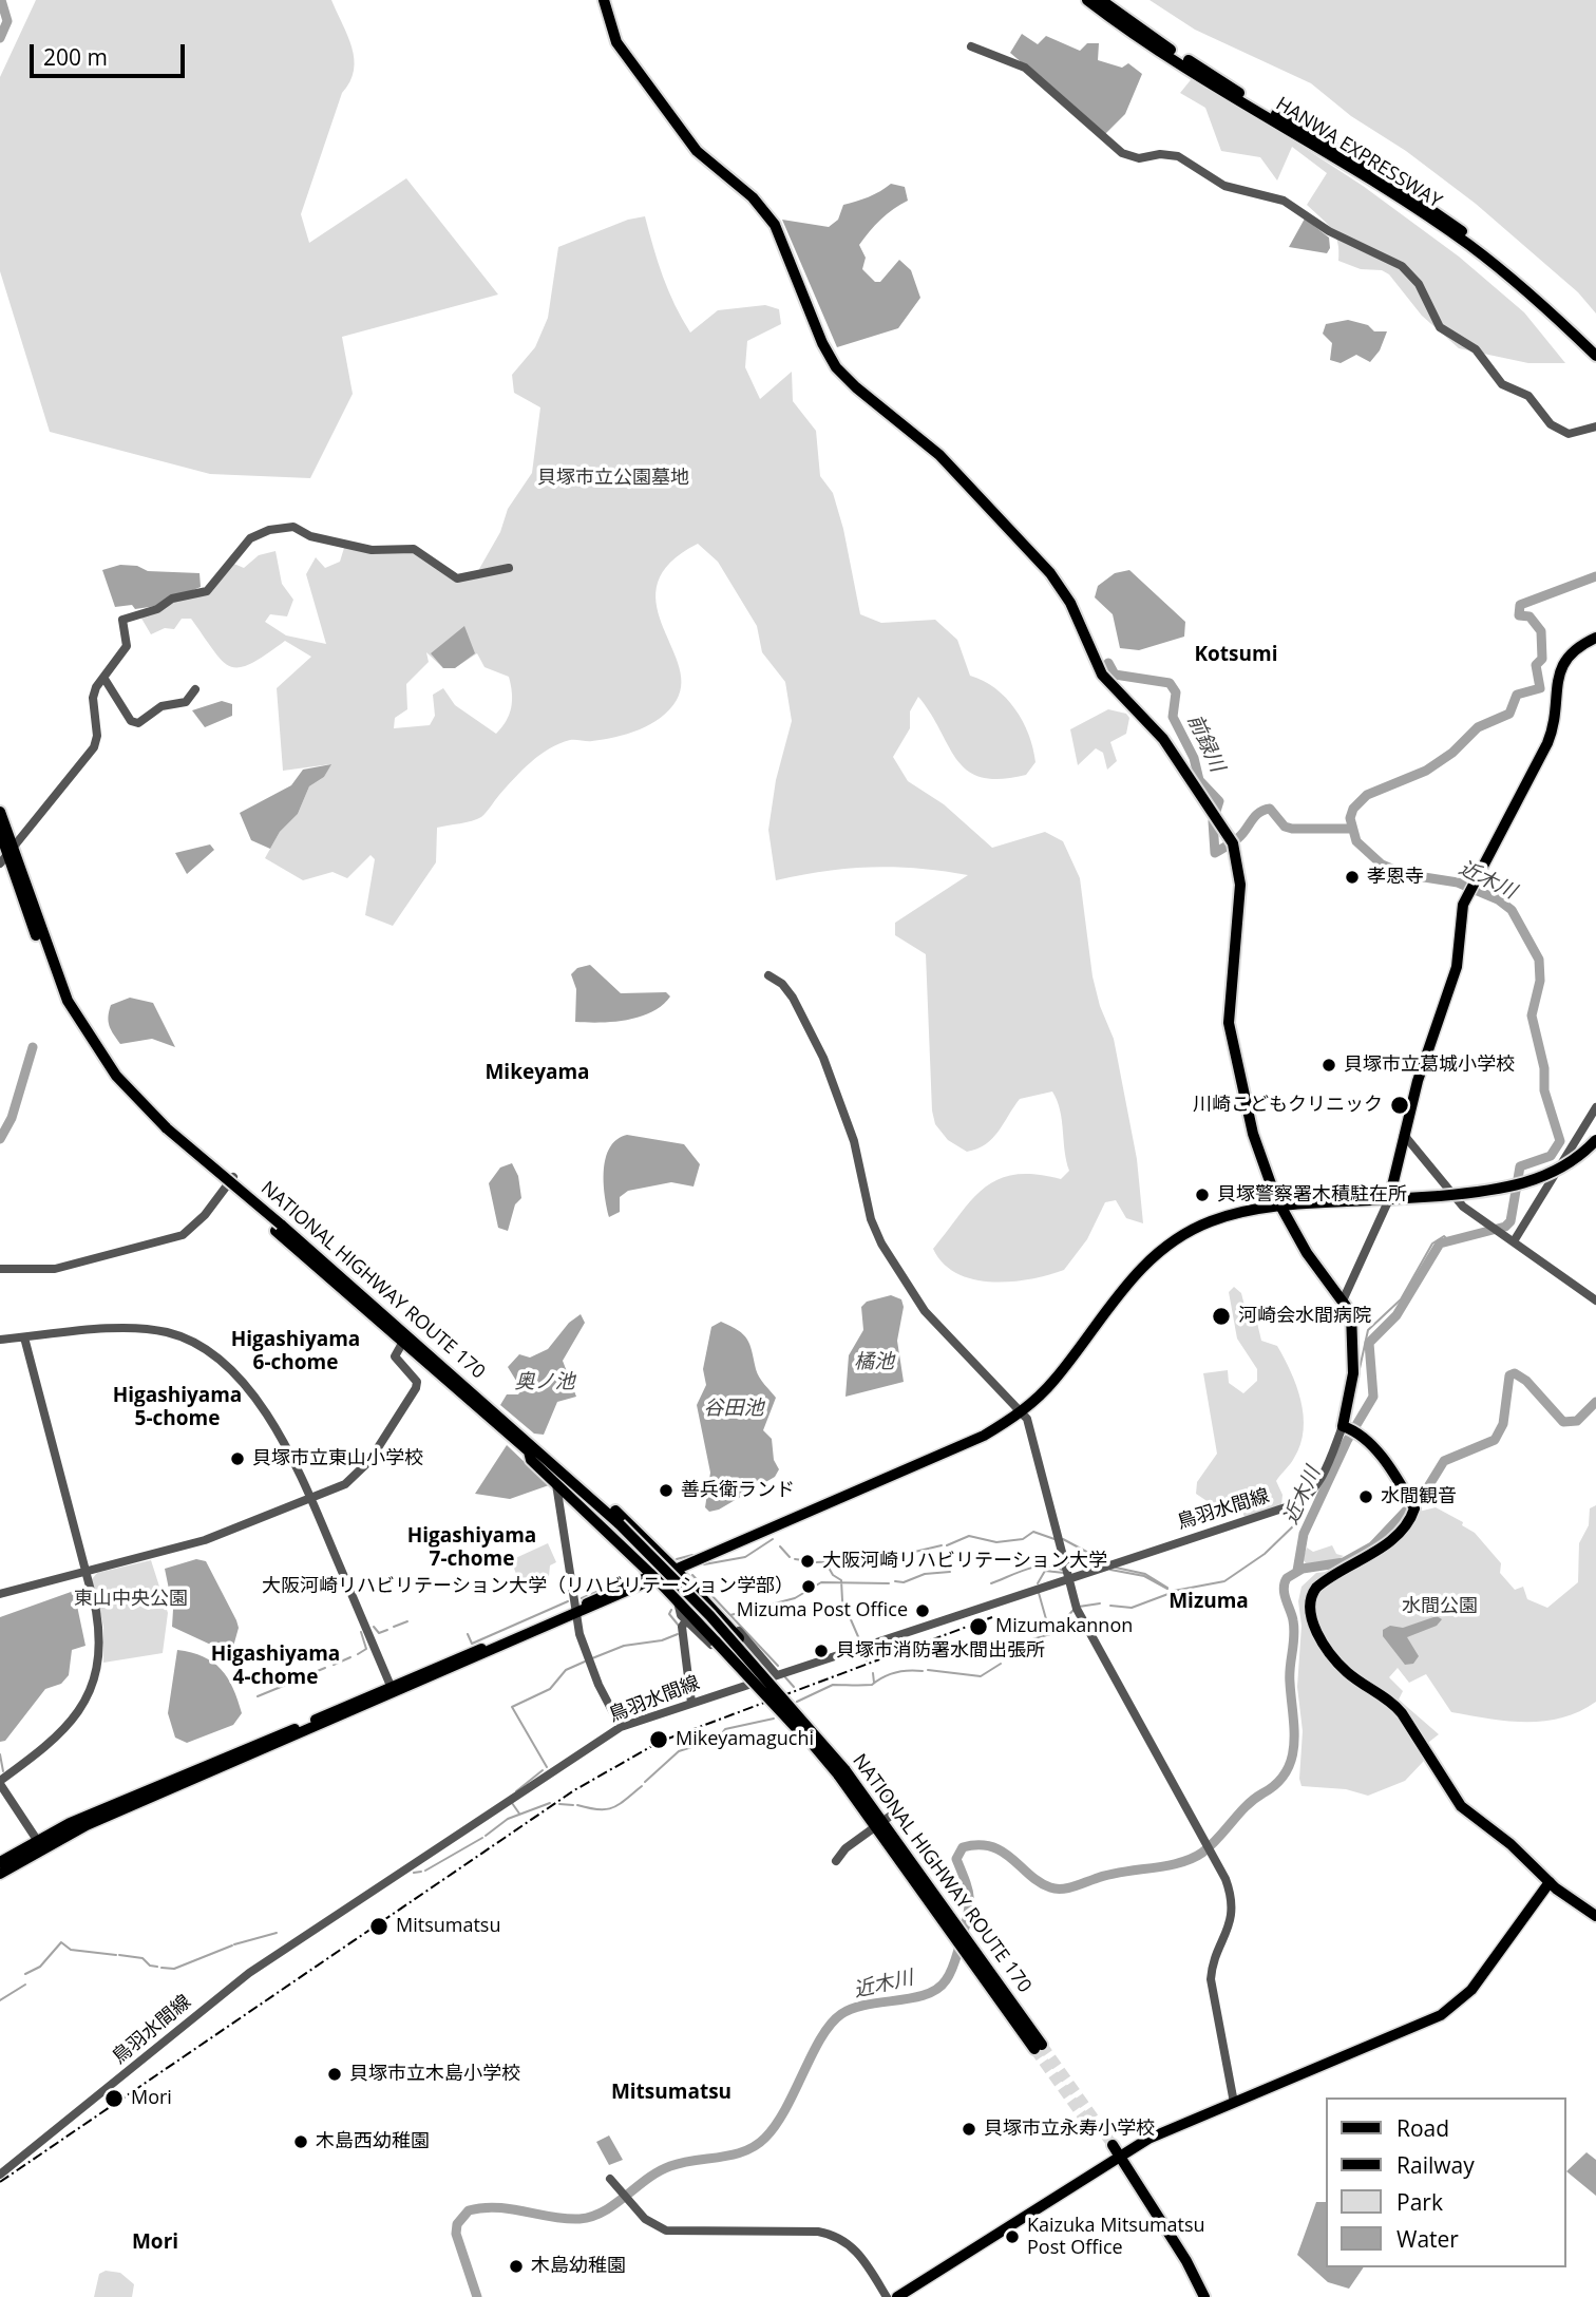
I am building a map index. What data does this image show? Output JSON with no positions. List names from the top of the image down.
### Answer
{
  "streets": {
    "highway": ["HANWA EXPRESSWAY", "NATIONAL HIGHWAY ROUTE 170"],
    "street": ["鳥羽水間線"]
  },
  "districts": [
    "Kotsumi",
    "Mikeyama",
    "Higashiyama 6-chome",
    "Higashiyama 5-chome",
    "Higashiyama 7-chome",
    "Mizuma",
    "Higashiyama 4-chome",
    "Mitsumatsu",
    "Mori"
  ],
  "water": [
    "前録川",
    "近木川",
    "橘池",
    "奥ノ池",
    "谷田池"
  ],
  "parks": ["貝塚市立公園墓地", "東山中央公園", "水間公園"],
  "places": [
    "孝恩寺",
    "貝塚市立葛城小学校",
    "川崎こどもクリニック",
    "貝塚警察署木積駐在所",
    "河崎会水間病院",
    "貝塚市立東山小学校",
    "善兵衛ランド",
    "水間観音",
    "大阪河崎リハビリテーション大学",
    "大阪河崎リハビリテーション大学（リハビリテーション学部）",
    "Mizuma Post Office",
    "Mizumakannon",
    "貝塚市消防署水間出張所",
    "Mikeyamaguchi",
    "Mitsumatsu",
    "貝塚市立木島小学校",
    "Mori",
    "貝塚市立永寿小学校",
    "木島西幼稚園",
    "Kaizuka Mitsumatsu Post Office",
    "木島幼稚園"
  ],
  "legend": [
    "Road",
    "Railway",
    "Park",
    "Water"
  ],
  "scale_bar": "200 m"
}
